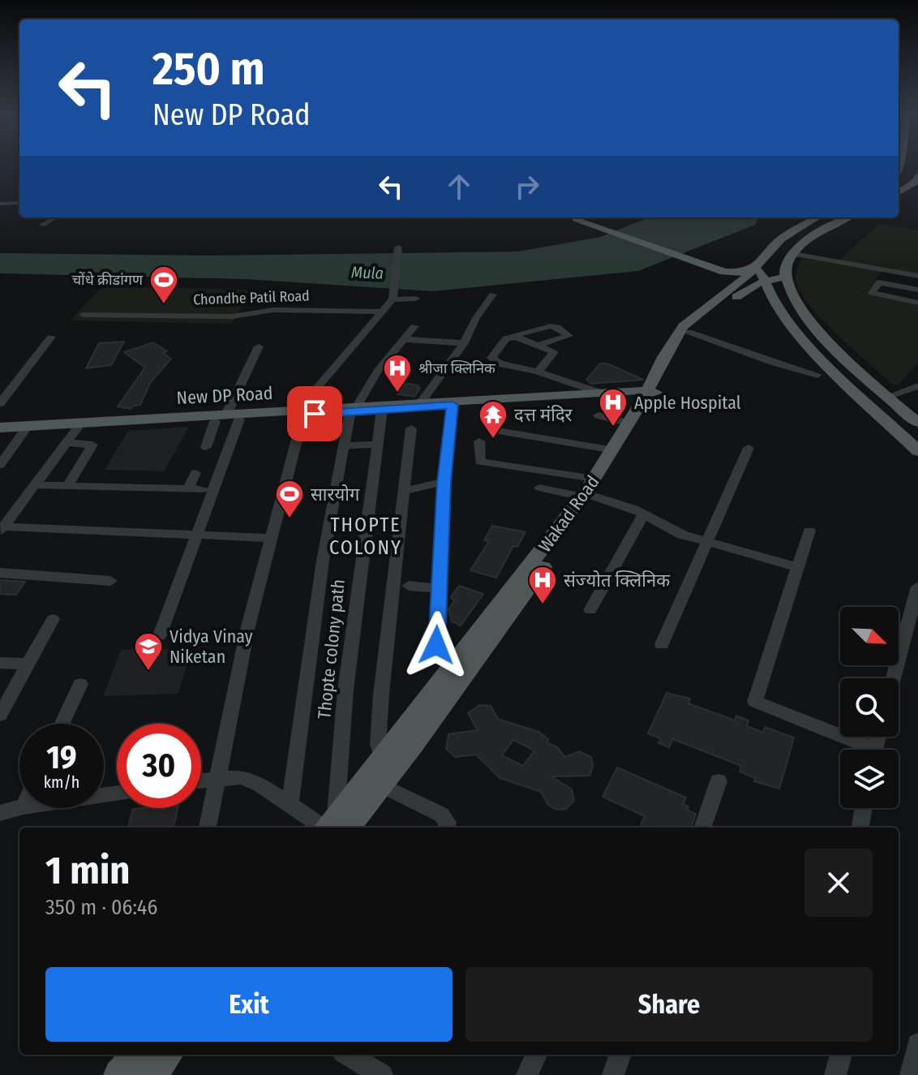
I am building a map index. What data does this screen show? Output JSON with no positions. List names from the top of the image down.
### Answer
{
  "streets": {
    "main road": ["New DP Road", "Wakad Road"],
    "street": ["Chondhe Patil Road", "Thopte colony path"]
  },
  "crossings": [
    ["New DP Road", "Wakad Road"],
    ["New DP Road", "Thopte colony path"],
    ["Wakad Road", "Thopte colony path"]
  ],
  "districts": ["THOPTE COLONY"],
  "water": ["Mula"],
  "places": {
    "sports": ["चोंधे क्रीडांगण", "सारयोग"],
    "hospital": ["श्रीजा क्लिनिक", "Apple Hospital", "संज्योत क्लिनिक"],
    "temple": ["दत्त मंदिर"],
    "school or university": ["Vidya Vinay Niketan"]
  },
  "north": "bottom right",
  "page": {
    "turn": ["250 m", "New DP Road"],
    "speed": "19 km/h",
    "limit": "30",
    "heading": ["1 min", "350 m · 06:46"],
    "buttons": ["Exit", "Share"]
  }
}
